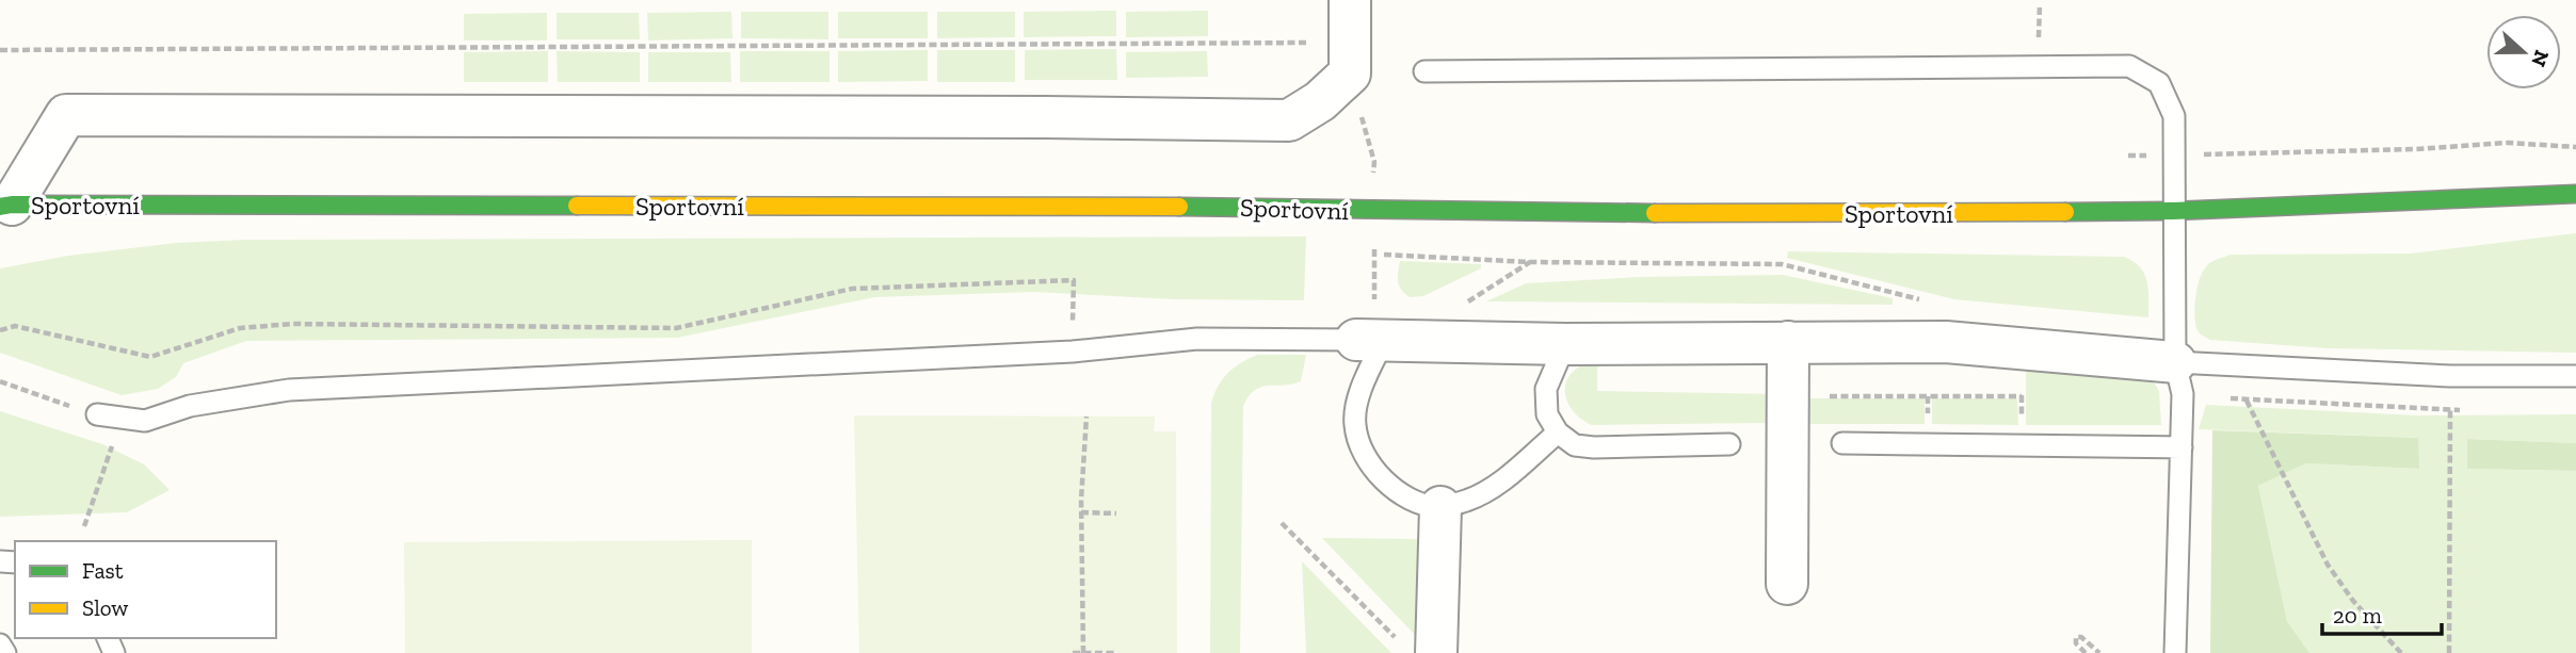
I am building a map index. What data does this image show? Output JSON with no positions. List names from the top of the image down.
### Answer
{
  "streets": {
    "main road": ["Sportovní"]
  },
  "legend": ["Fast", "Slow"],
  "scale_bar": "20 m",
  "north": "right"
}
